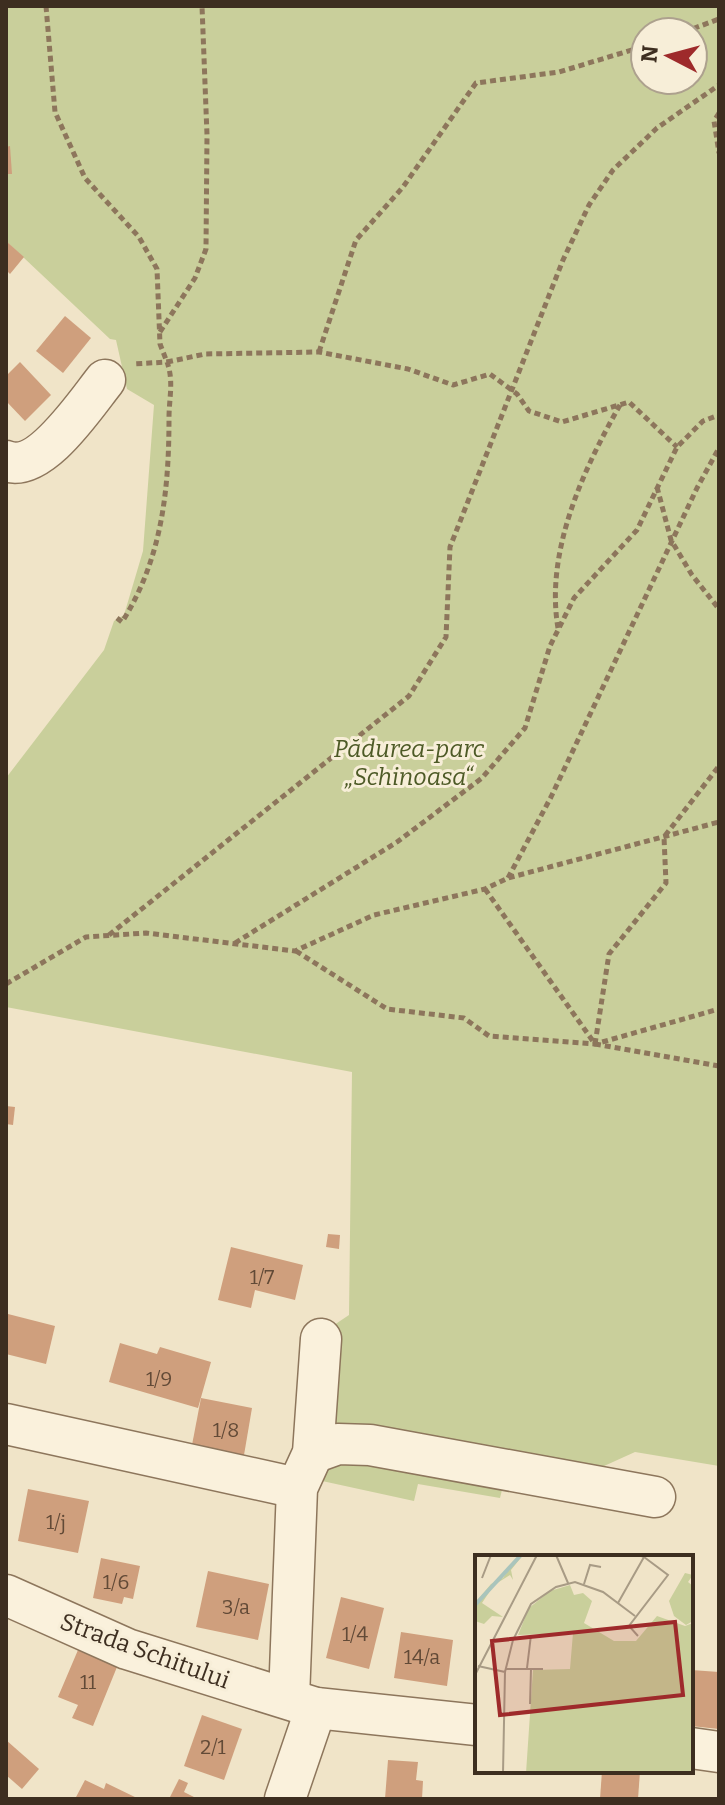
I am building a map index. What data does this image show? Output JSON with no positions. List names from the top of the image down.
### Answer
{
  "streets": {
    "street": ["Strada Schitului"]
  },
  "parks": ["Pădurea-parc „Schinoasa“"],
  "house_numbers": [
    "1/7",
    "1/9",
    "1/8",
    "1/j",
    "1/6",
    "3/a",
    "1/4",
    "14/a",
    "11",
    "2/1"
  ],
  "north": "left"
}
